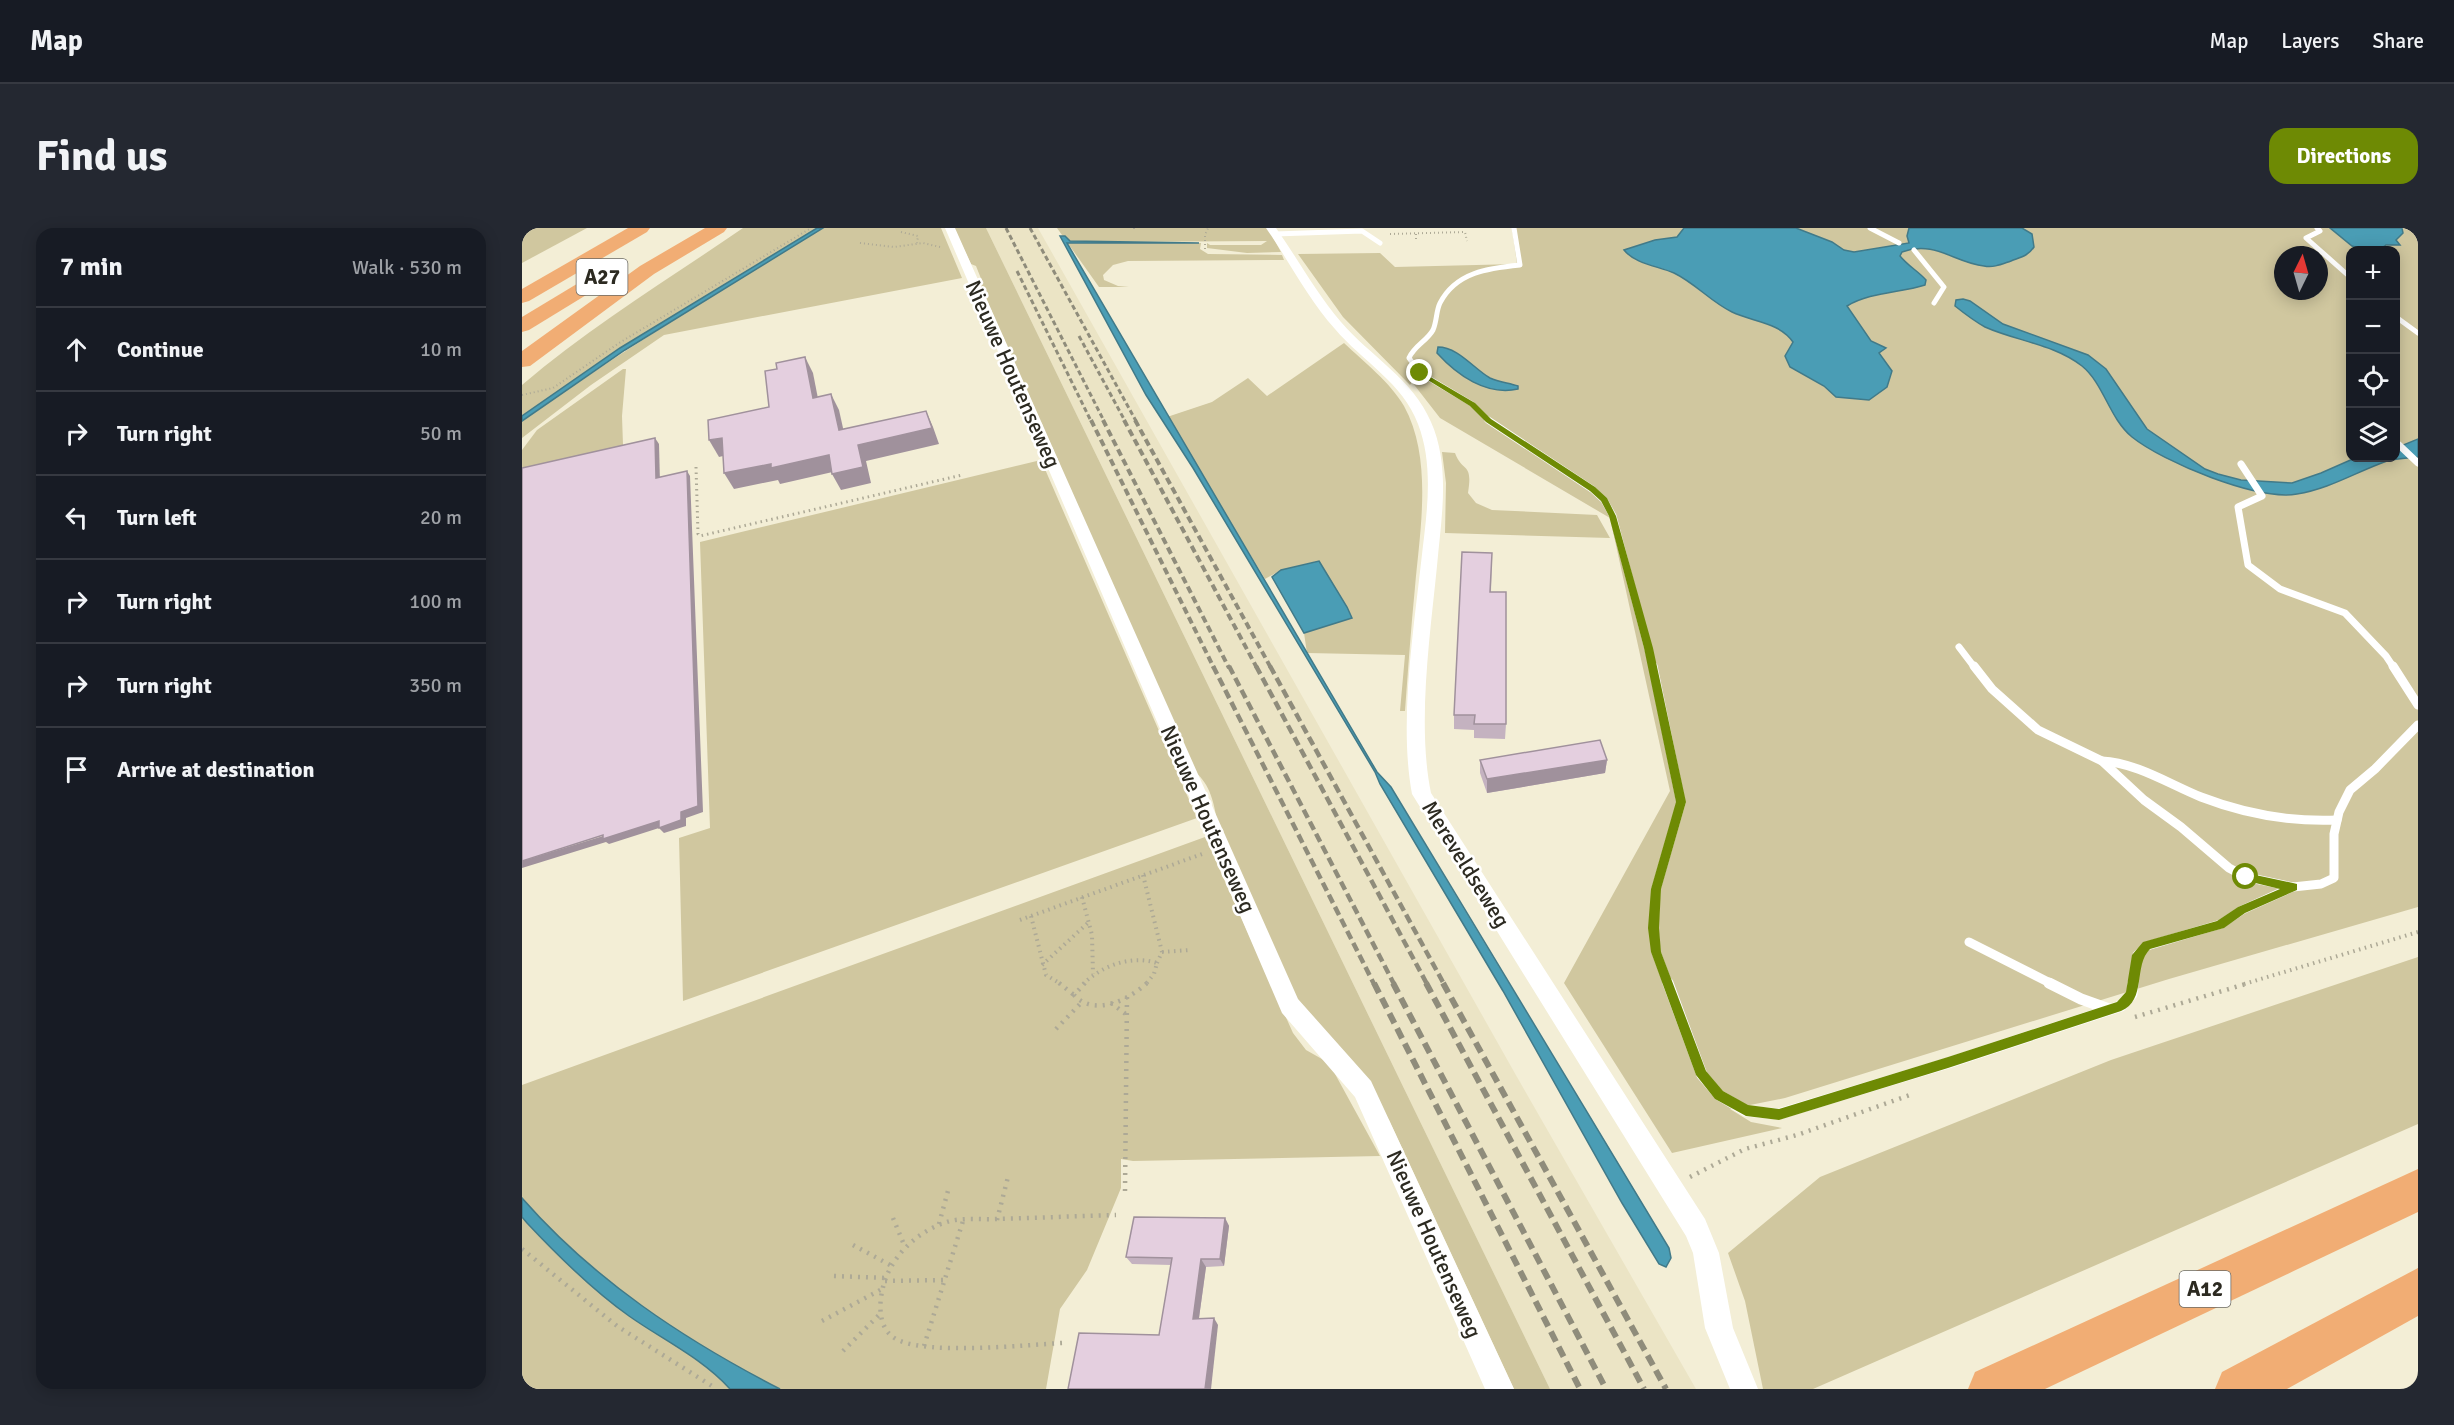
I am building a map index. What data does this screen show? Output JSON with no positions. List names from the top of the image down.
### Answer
{
  "streets": {
    "highway": ["A27", "A12"],
    "street": ["Nieuwe Houtenseweg", "Mereveldseweg"]
  },
  "north": "top",
  "page": {
    "header": "Map",
    "nav": ["Map", "Layers", "Share"],
    "buttons": "Directions",
    "title": "Find us",
    "heading": ["7 min", "Walk · 530 m"],
    "map_buttons": ["+", "−"],
    "list": [
      ["Continue", "10 m"],
      ["Turn right", "50 m"],
      ["Turn left", "20 m"],
      ["Turn right", "100 m"],
      ["Turn right", "350 m"],
      "Arrive at destination"
    ]
  }
}
